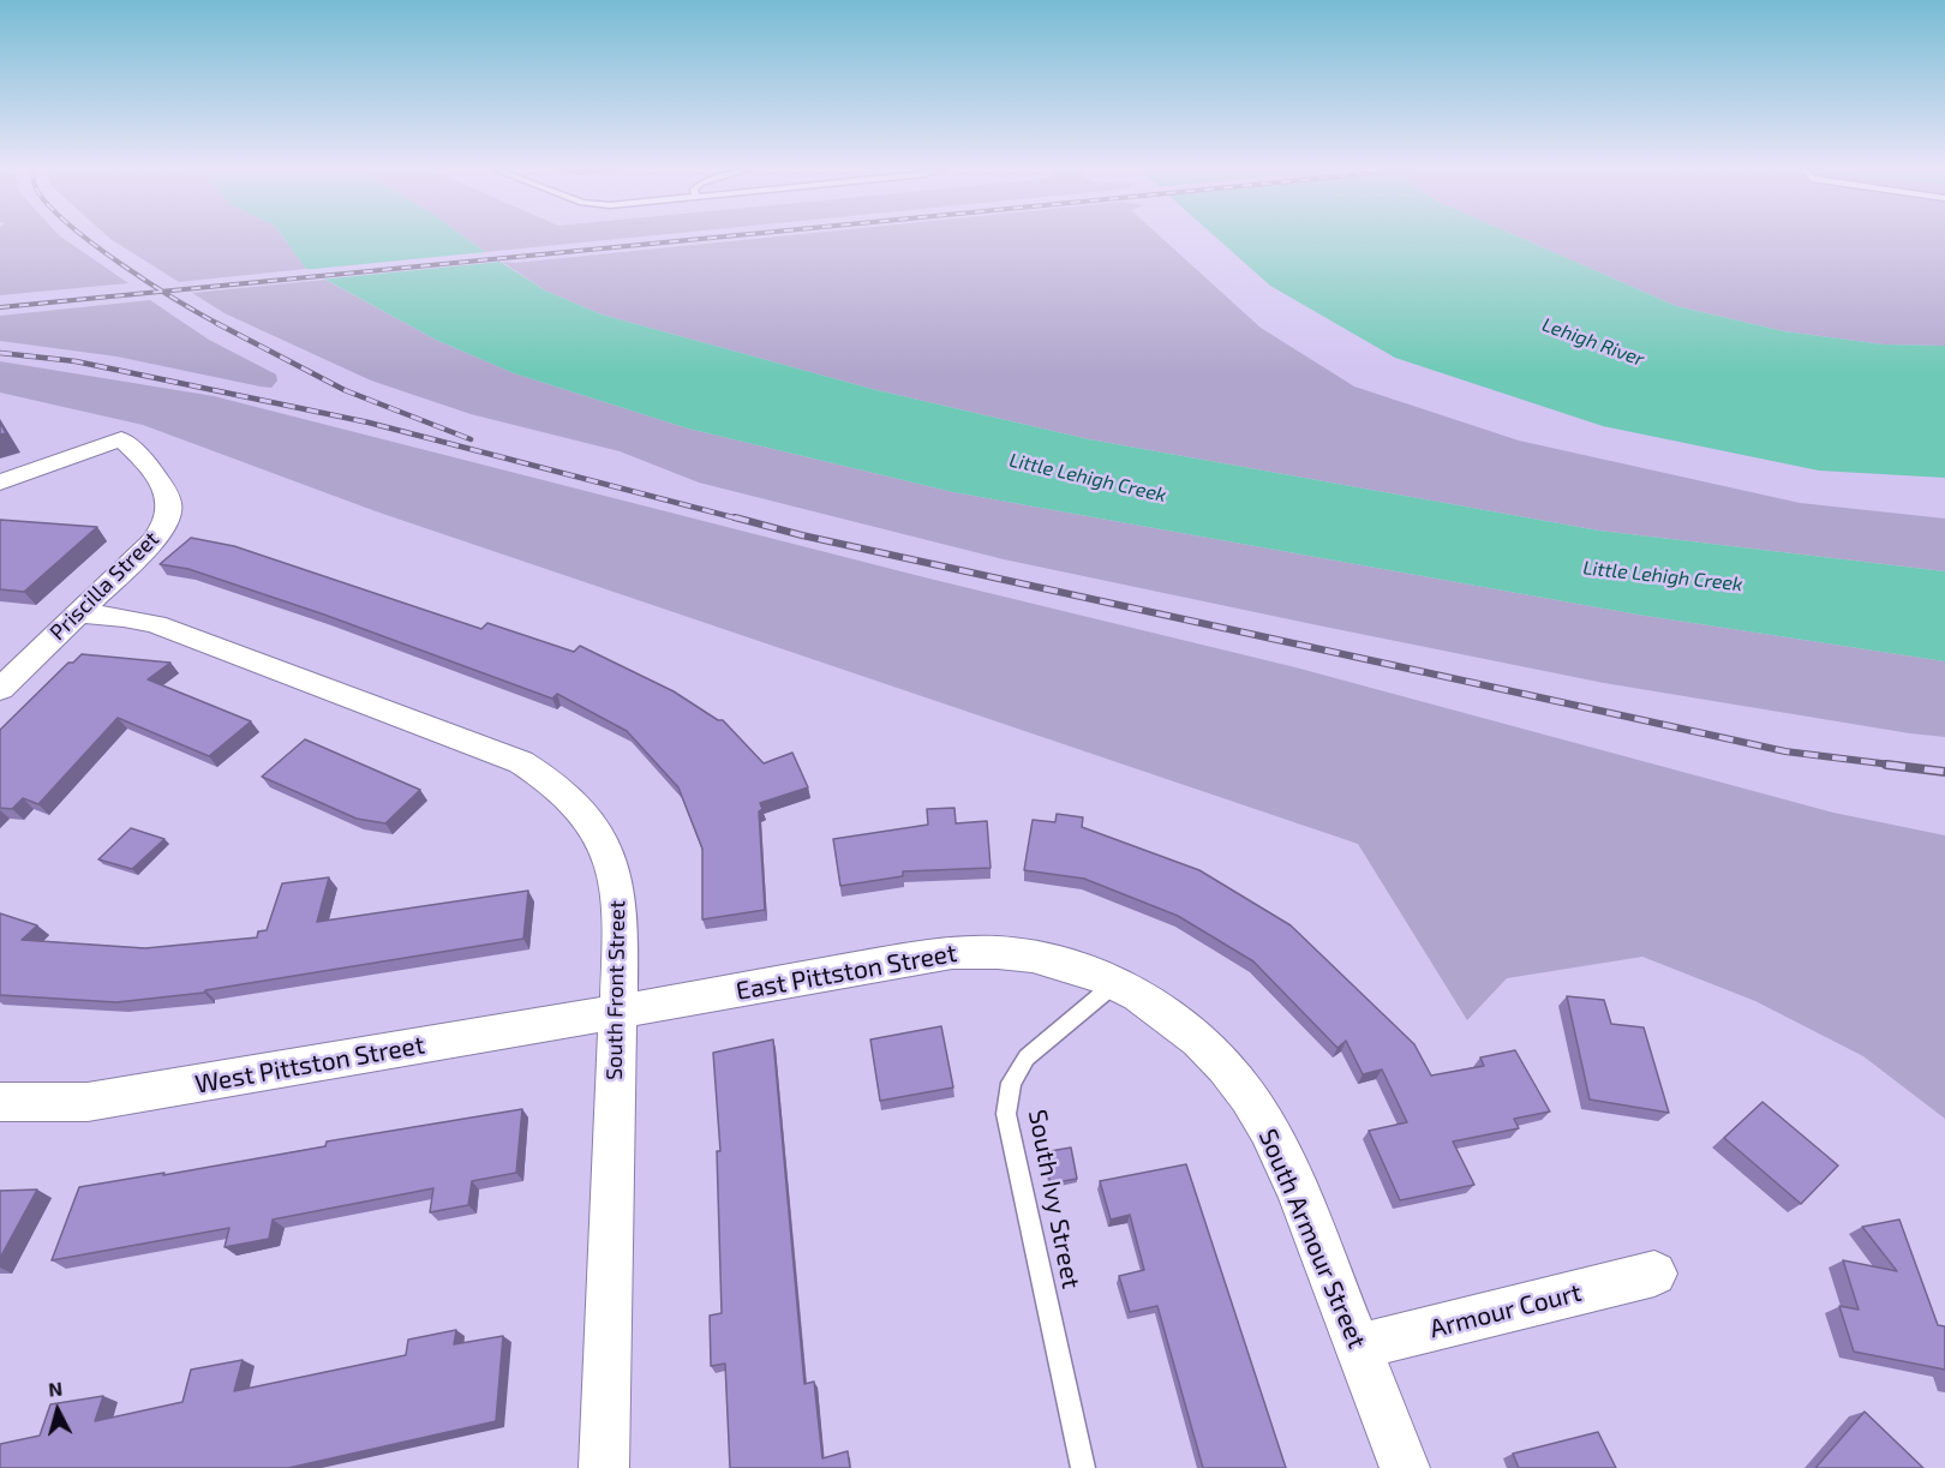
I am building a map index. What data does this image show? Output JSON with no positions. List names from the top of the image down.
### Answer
{
  "streets": {
    "street": [
      "Priscilla Street",
      "East Pittston Street",
      "South Front Street",
      "West Pittston Street",
      "South Armour Street",
      "Armour Court"
    ],
    "lane": ["South Ivy Street"]
  },
  "crossings": [
    ["Priscilla Street", "South Front Street"],
    ["East Pittston Street", "South Front Street"],
    ["East Pittston Street", "West Pittston Street"],
    ["East Pittston Street", "South Ivy Street"],
    ["East Pittston Street", "South Armour Street"],
    ["South Front Street", "West Pittston Street"],
    ["South Ivy Street", "South Armour Street"],
    ["South Armour Street", "Armour Court"]
  ],
  "water": ["Lehigh River", "Little Lehigh Creek"],
  "north": "top"
}
